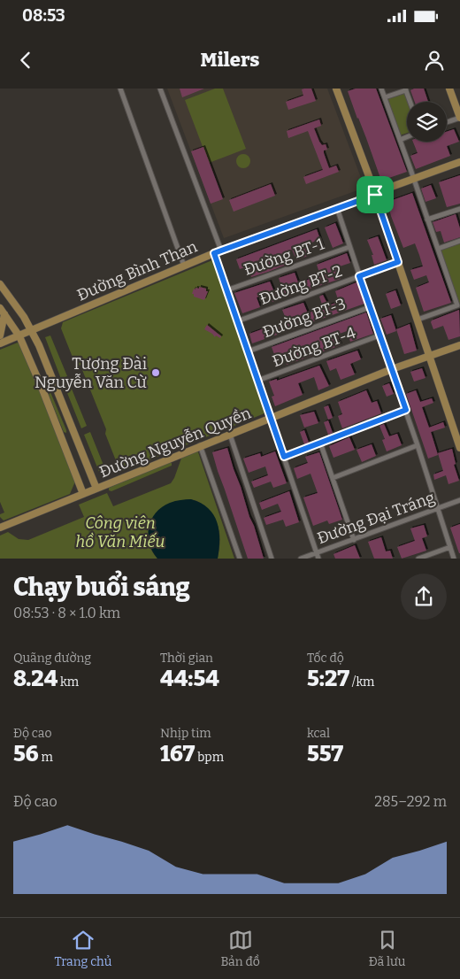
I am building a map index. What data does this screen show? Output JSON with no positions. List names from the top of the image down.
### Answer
{
  "streets": {
    "street": [
      "Đường BT-1",
      "Đường Bình Than",
      "Đường BT-2",
      "Đường BT-3",
      "Đường BT-4",
      "Đường Nguyễn Quyền",
      "Đường Đại Tráng"
    ]
  },
  "parks": ["Công viên hồ Văn Miếu"],
  "places": ["Tượng Đài Nguyễn Văn Cừ"],
  "page": {
    "status": "08:53",
    "header": "Milers",
    "heading": ["Chạy buổi sáng", "08:53 · 8 × 1.0 km"],
    "stats": [
      ["Quãng đường", "8.24 km"],
      ["Thời gian", "44:54"],
      ["Tốc độ", "5:27 /km"],
      ["Độ cao", "56 m"],
      ["Nhịp tim", "167 bpm"],
      ["kcal", "557"]
    ],
    "chart": ["Độ cao", "285–292 m"],
    "tabs": ["Trang chủ", "Bản đồ", "Đã lưu"]
  }
}
